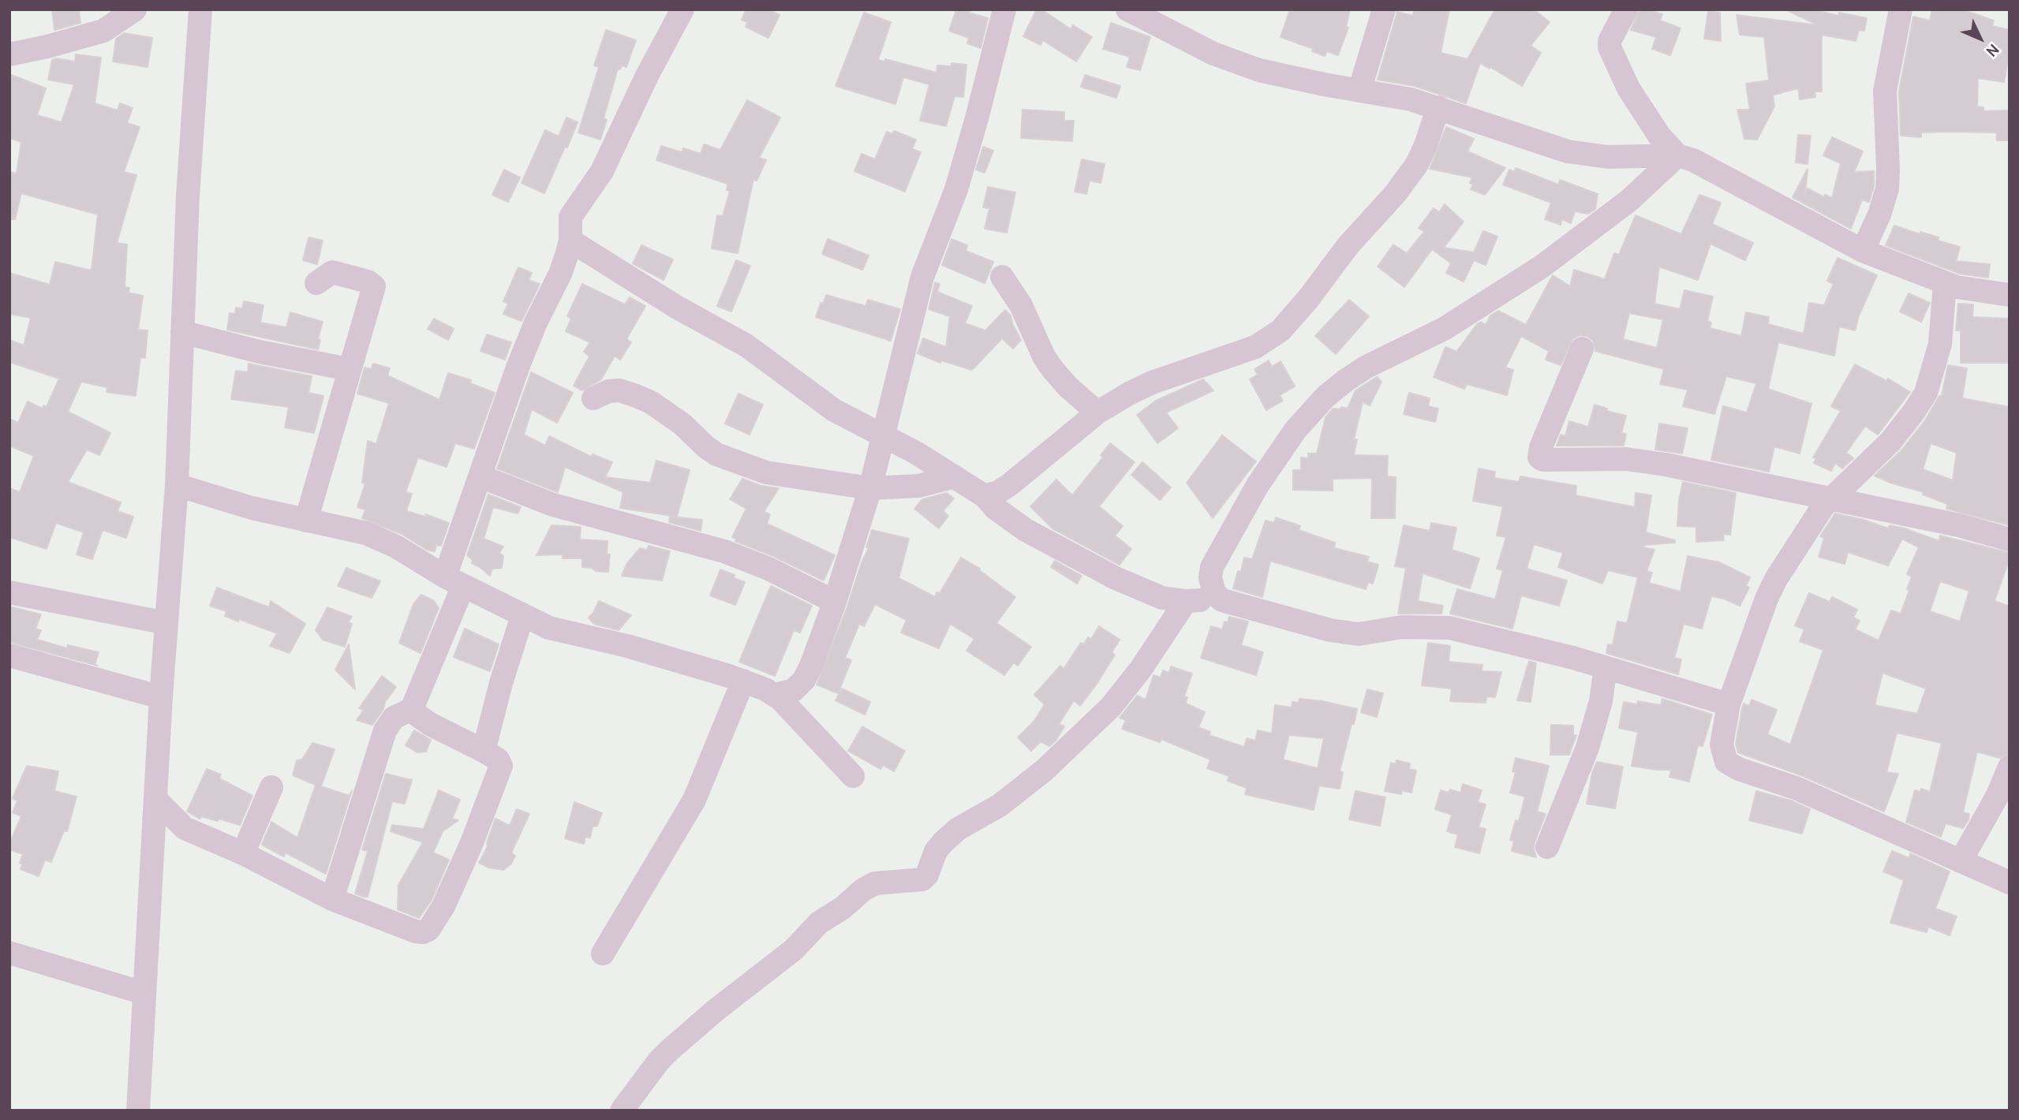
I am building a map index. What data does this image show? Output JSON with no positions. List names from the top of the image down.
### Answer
{
  "north": "bottom right"
}
